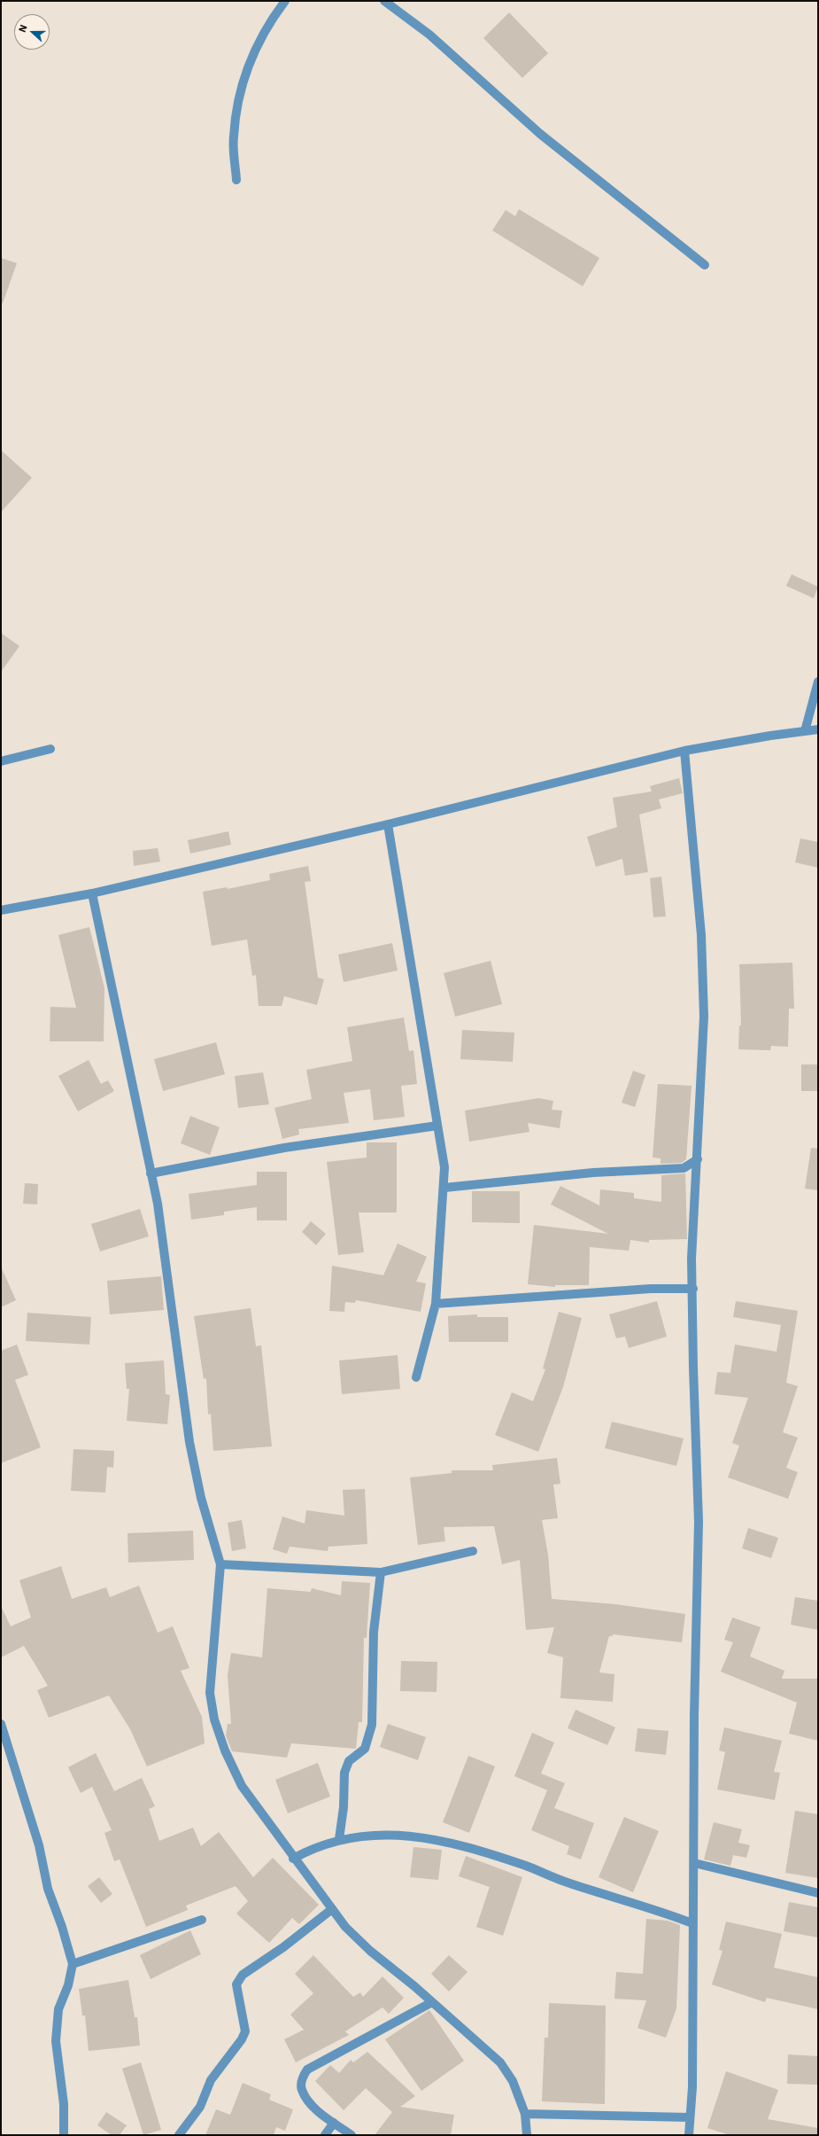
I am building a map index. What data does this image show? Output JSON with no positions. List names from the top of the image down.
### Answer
{
  "north": "left"
}
